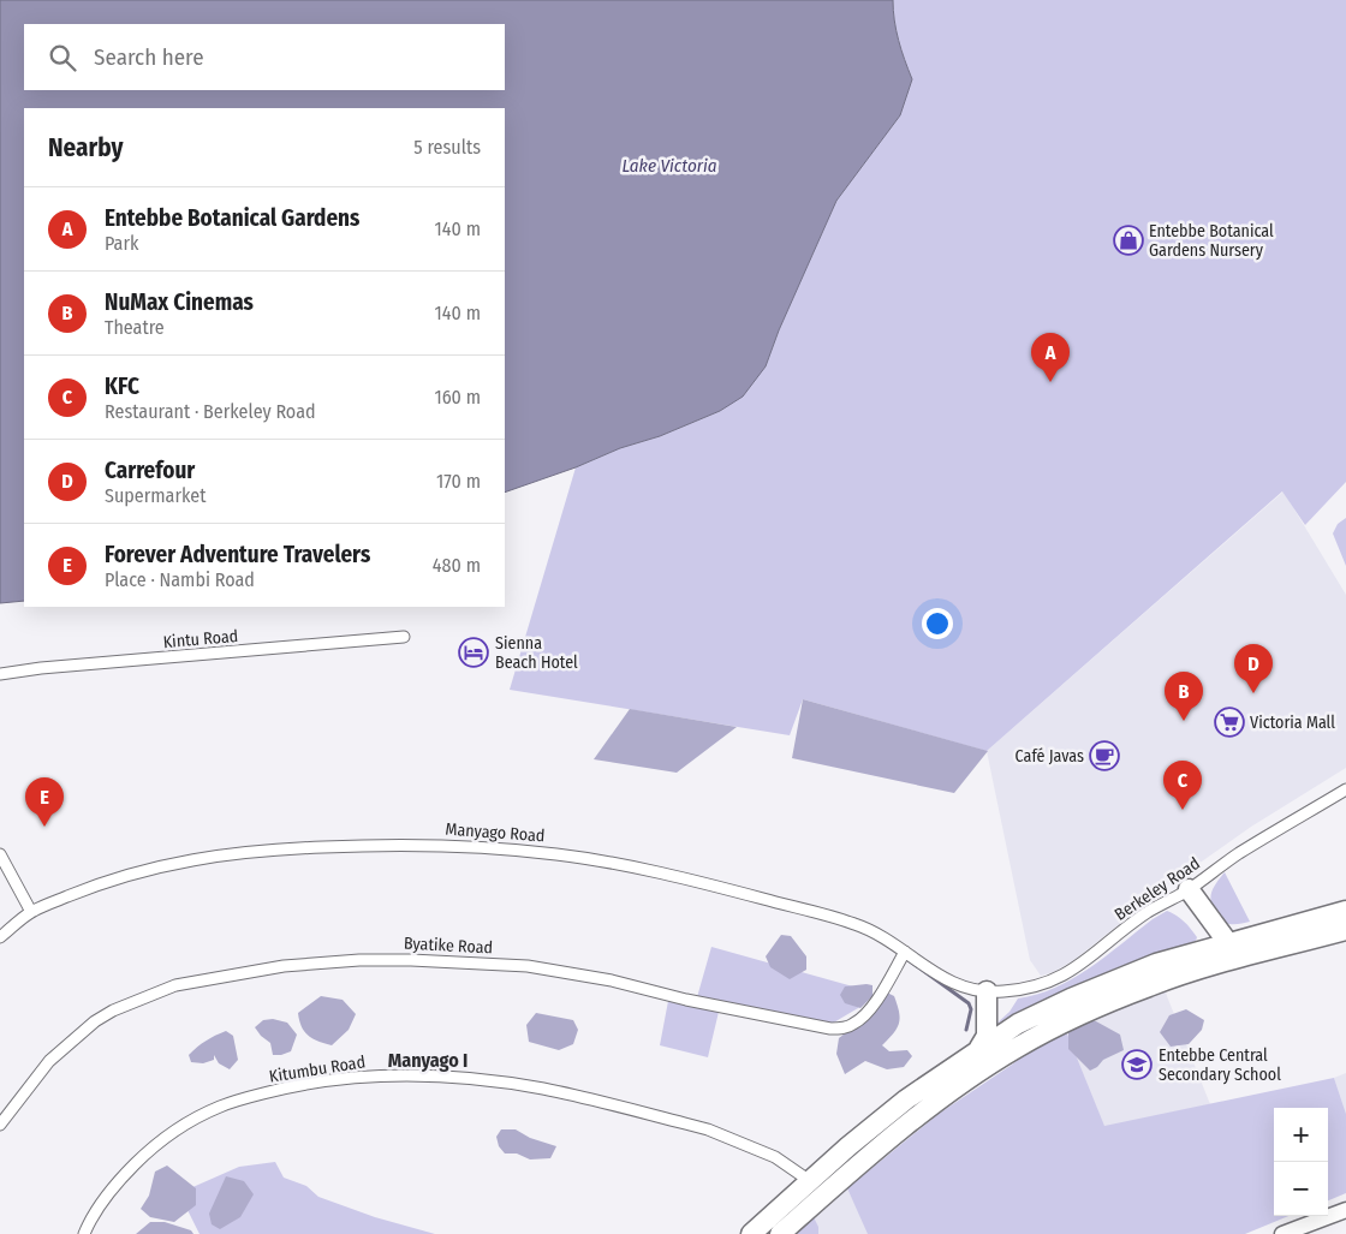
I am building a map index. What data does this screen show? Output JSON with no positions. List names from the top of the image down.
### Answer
{
  "streets": {
    "street": [
      "Kintu Road",
      "Manyago Road",
      "Berkeley Road",
      "Byatike Road",
      "Kitumbu Road"
    ]
  },
  "crossings": [
    ["Manyago Road", "Berkeley Road"],
    ["Manyago Road", "Byatike Road"]
  ],
  "districts": ["Manyago I"],
  "water": ["Lake Victoria"],
  "places": {
    "shop": ["Entebbe Botanical Gardens Nursery"],
    "hotel": ["Sienna Beach Hotel"],
    "supermarket": ["Victoria Mall"],
    "cafe": ["Café Javas"],
    "school or university": ["Entebbe Central Secondary School"]
  },
  "page": {
    "search": "Search here",
    "heading": ["Nearby", "5 results"],
    "list": [
      {
        "mark": "A",
        "name": "Entebbe Botanical Gardens",
        "note": "Park",
        "value": "140 m"
      },
      {
        "mark": "B",
        "name": "NuMax Cinemas",
        "note": "Theatre",
        "value": "140 m"
      },
      {
        "mark": "C",
        "name": "KFC",
        "note": "Restaurant · Berkeley Road",
        "value": "160 m"
      },
      {
        "mark": "D",
        "name": "Carrefour",
        "note": "Supermarket",
        "value": "170 m"
      },
      {
        "mark": "E",
        "name": "Forever Adventure Travelers",
        "note": "Place · Nambi Road",
        "value": "480 m"
      }
    ],
    "pins": [
      "A",
      "D",
      "B",
      "C",
      "E"
    ],
    "map_buttons": ["+", "−"]
  }
}
